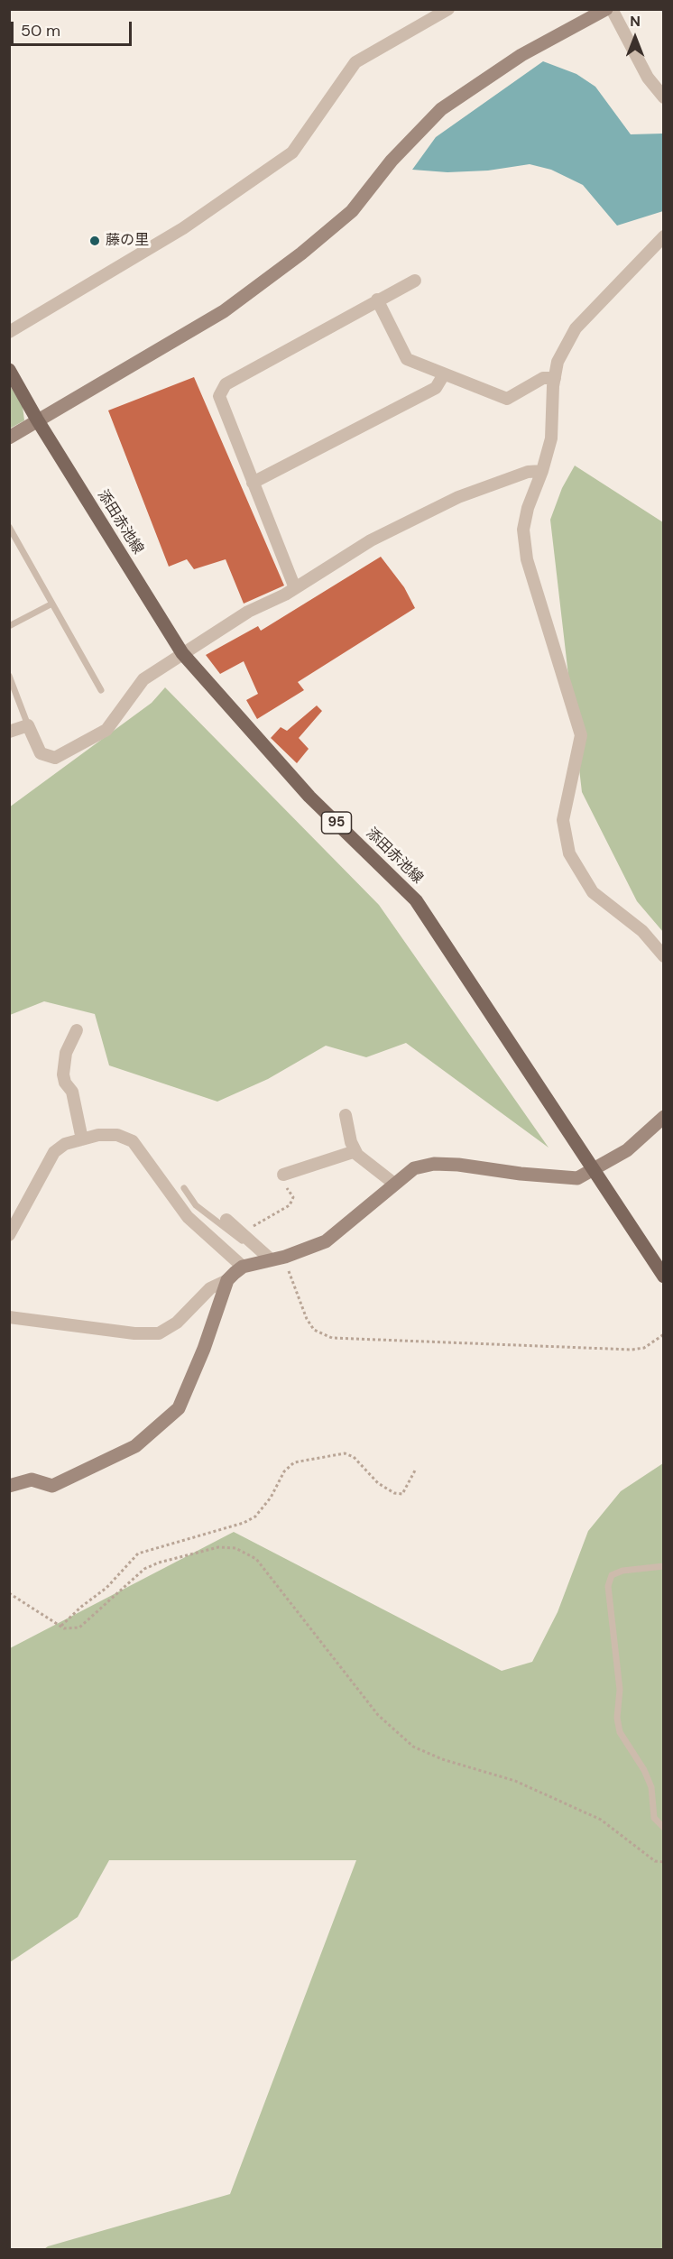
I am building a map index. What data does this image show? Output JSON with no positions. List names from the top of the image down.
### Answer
{
  "streets": {
    "main road": ["添田赤池線", "95"]
  },
  "places": ["藤の里"],
  "scale_bar": "50 m",
  "north": "top"
}
